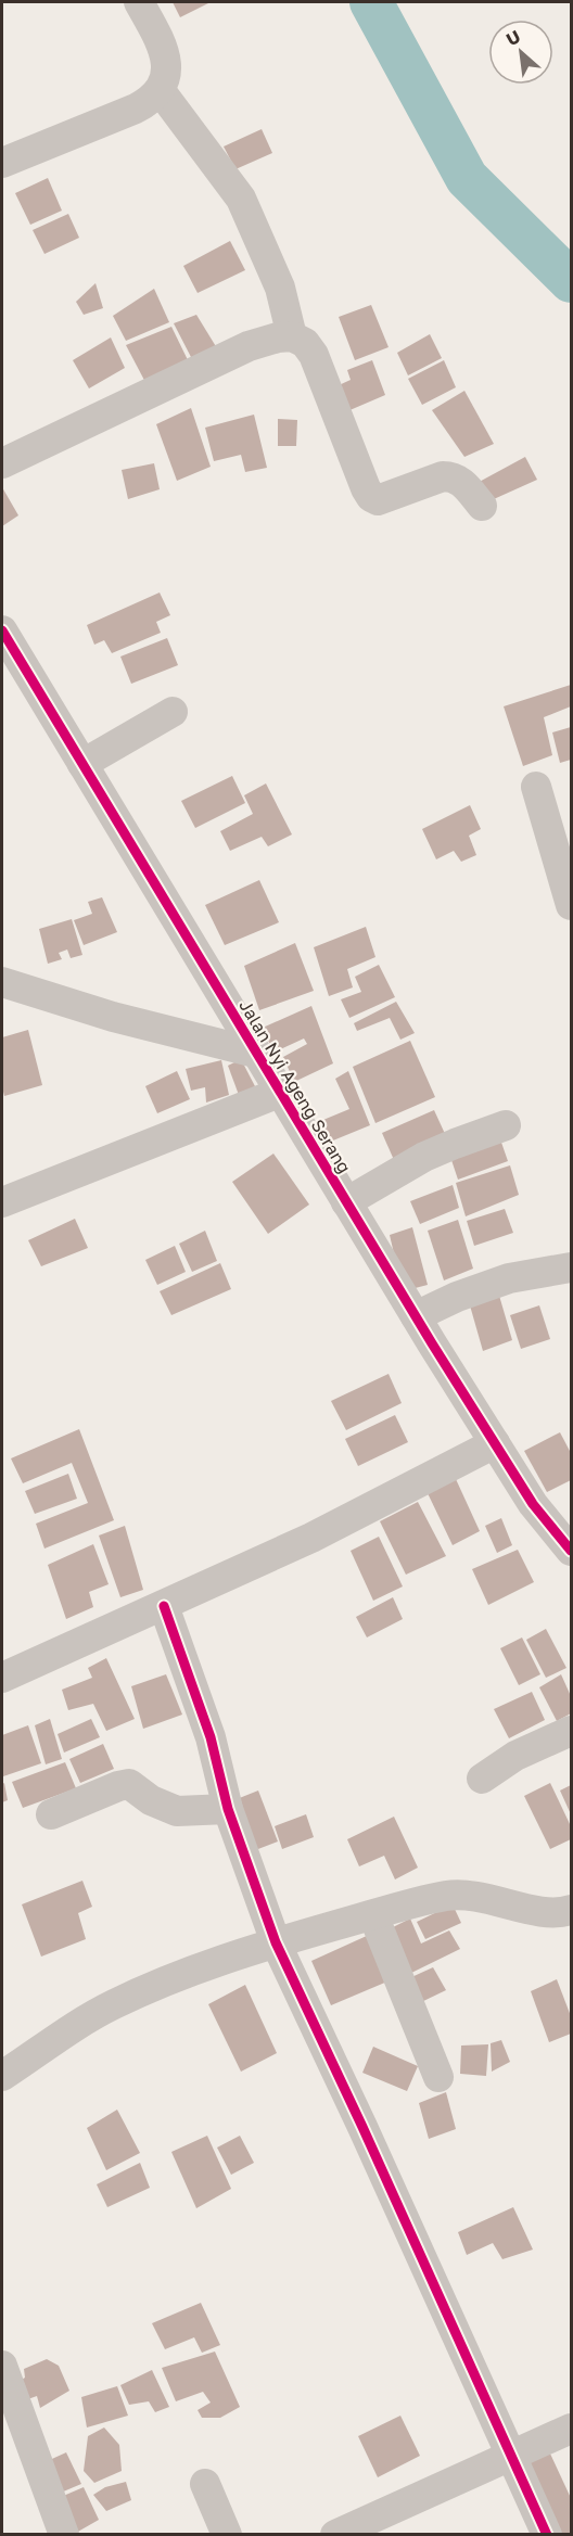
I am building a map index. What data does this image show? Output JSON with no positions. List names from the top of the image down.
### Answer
{
  "streets": {
    "street": ["Jalan Nyi Ageng Serang"]
  },
  "north": "top left"
}
